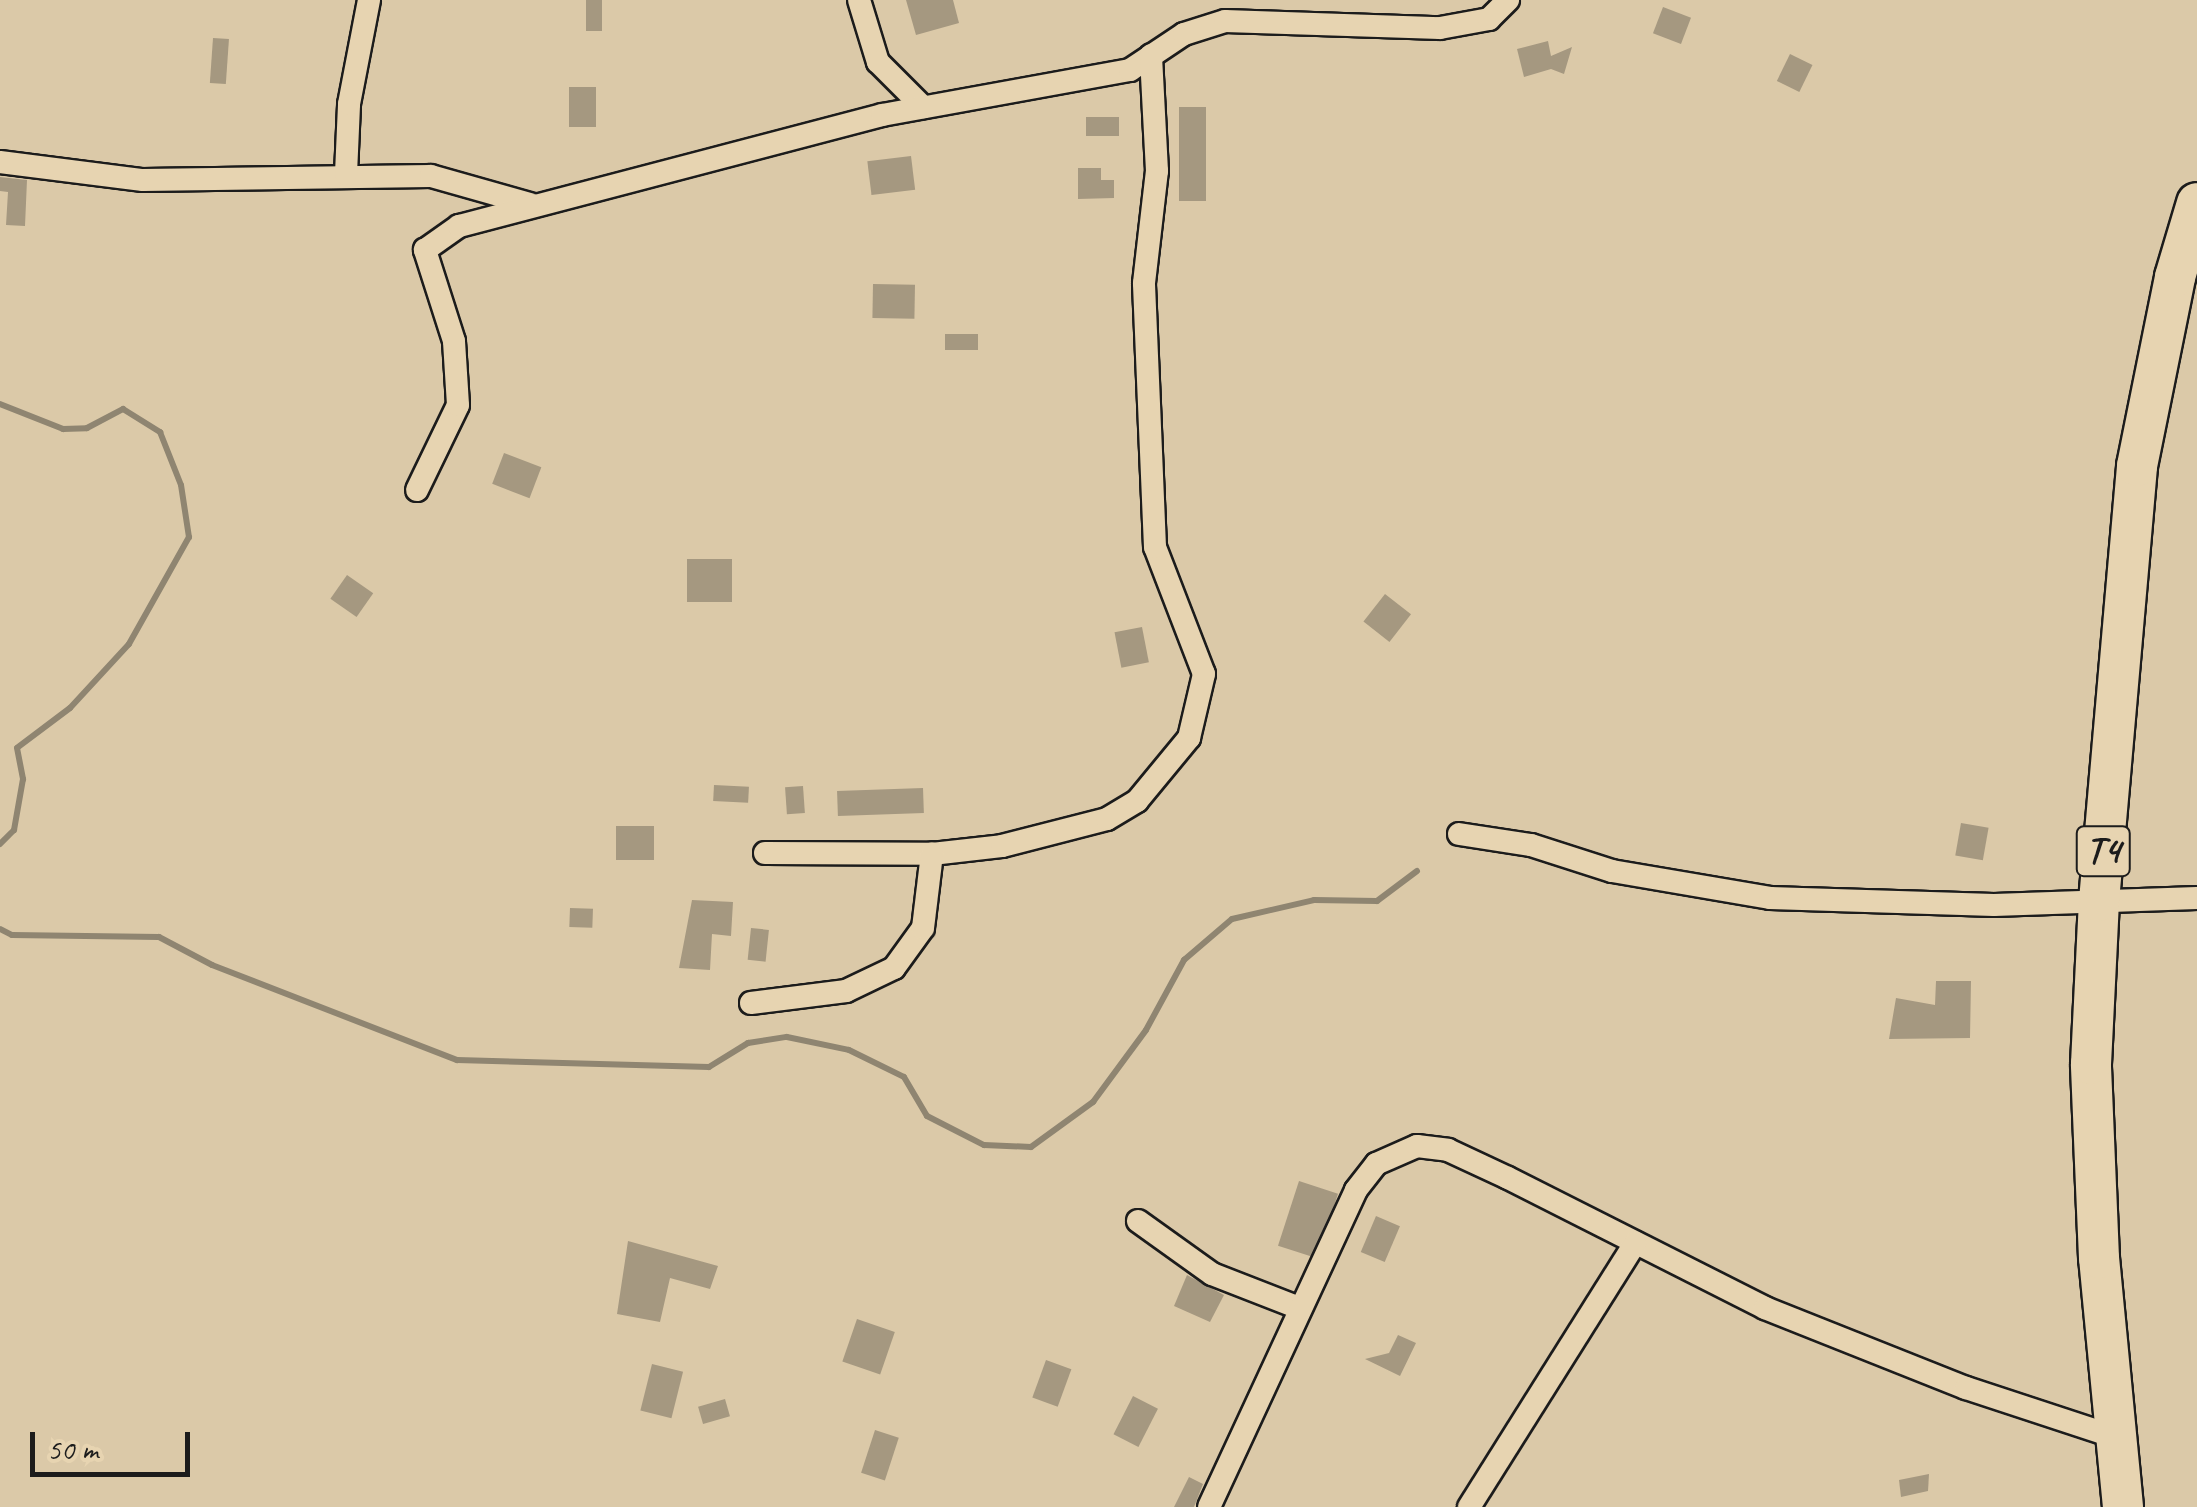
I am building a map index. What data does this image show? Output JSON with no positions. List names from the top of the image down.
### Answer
{
  "streets": {
    "highway": ["T4"]
  },
  "scale_bar": "50 m"
}
